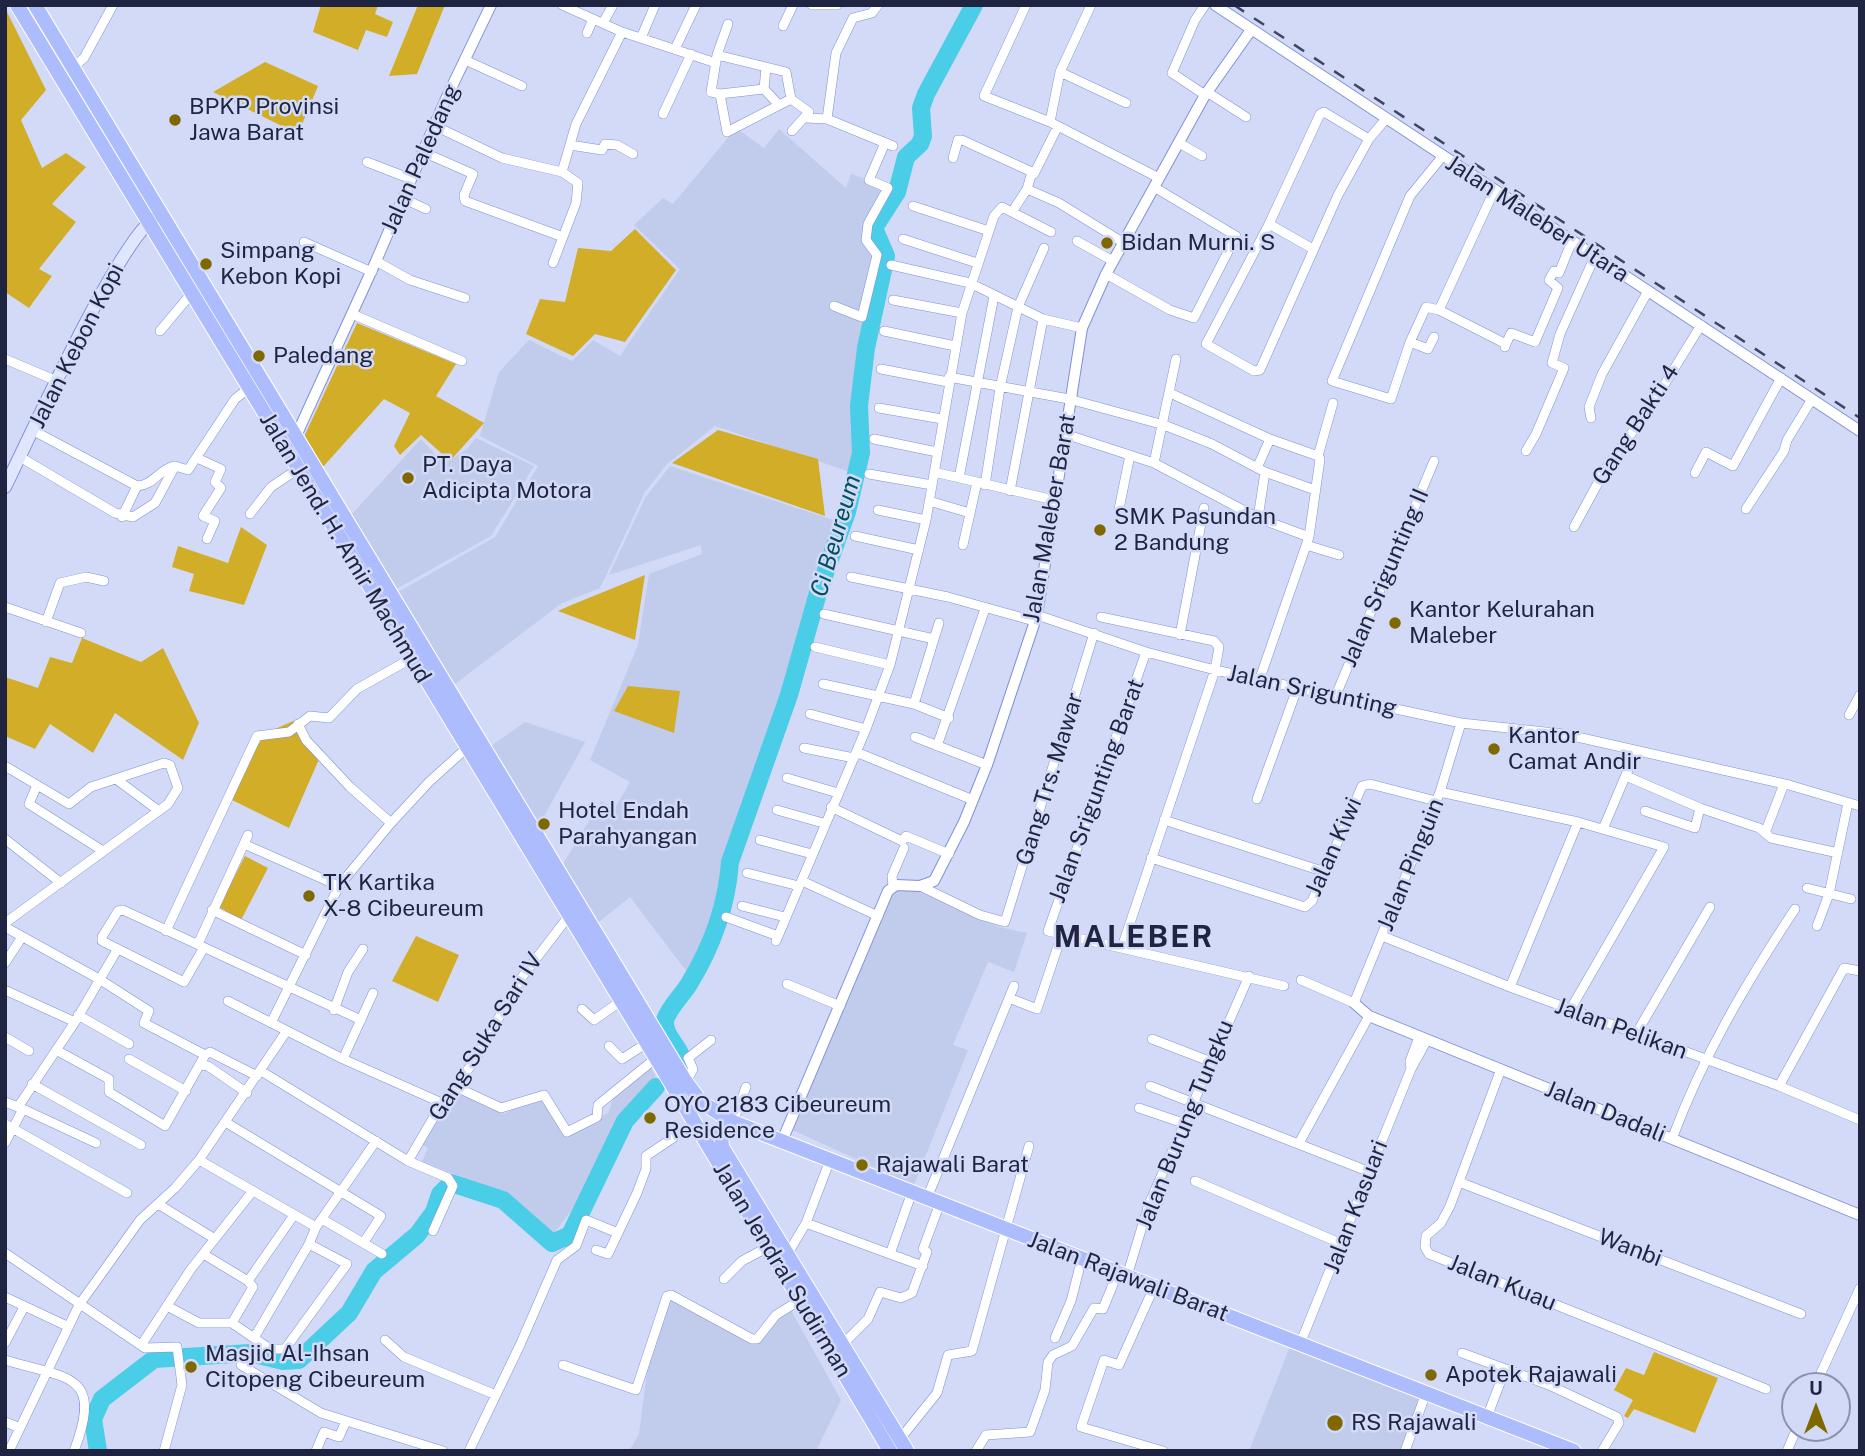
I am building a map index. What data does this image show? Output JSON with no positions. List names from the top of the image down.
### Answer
{
  "streets": {
    "highway": ["Jalan Jend. H. Amir Machmud", "Jalan Jendral Sudirman", "Jalan Rajawali Barat"],
    "main road": ["Jalan Kebon Kopi"],
    "street": [
      "Jalan Paledang",
      "Jalan Maleber Utara",
      "Gang Bakti 4",
      "Jalan Maleber Barat",
      "Jalan Srigunting II",
      "Jalan Srigunting",
      "Gang Trs. Mawar",
      "Jalan Srigunting Barat",
      "Jalan Kiwi",
      "Jalan Pinguin",
      "Jalan Pelikan",
      "Gang Suka Sari IV",
      "Jalan Dadali",
      "Jalan Burung Tungku",
      "Jalan Kasuari",
      "Wanbi",
      "Jalan Kuau"
    ]
  },
  "crossings": [
    ["Jalan Paledang", "Jalan Jend. H. Amir Machmud"],
    ["Jalan Maleber Utara", "Gang Bakti 4"],
    ["Jalan Maleber Utara", "Jalan Maleber Barat"],
    ["Jalan Kebon Kopi", "Jalan Jend. H. Amir Machmud"],
    ["Jalan Maleber Barat", "Jalan Srigunting"],
    ["Jalan Maleber Barat", "Gang Trs. Mawar"],
    ["Jalan Jend. H. Amir Machmud", "Gang Suka Sari IV"],
    ["Jalan Jend. H. Amir Machmud", "Jalan Jendral Sudirman"],
    ["Jalan Jend. H. Amir Machmud", "Jalan Rajawali Barat"],
    ["Jalan Srigunting II", "Jalan Srigunting"],
    ["Jalan Srigunting", "Gang Trs. Mawar"],
    ["Jalan Srigunting", "Jalan Srigunting Barat"],
    ["Jalan Srigunting", "Jalan Pinguin"],
    ["Jalan Kiwi", "Jalan Pinguin"],
    ["Jalan Pinguin", "Jalan Pelikan"],
    ["Jalan Pinguin", "Jalan Dadali"],
    ["Jalan Dadali", "Jalan Kasuari"],
    ["Jalan Dadali", "Jalan Kuau"],
    ["Jalan Burung Tungku", "Jalan Rajawali Barat"],
    ["Jalan Kasuari", "Jalan Rajawali Barat"],
    ["Wanbi", "Jalan Kuau"],
    ["Jalan Jendral Sudirman", "Jalan Rajawali Barat"]
  ],
  "districts": ["MALEBER"],
  "water": ["Ci Beureum"],
  "places": [
    "BPKP Provinsi Jawa Barat",
    "Bidan Murni. S",
    "Simpang Kebon Kopi",
    "Paledang",
    "PT. Daya Adicipta Motora",
    "SMK Pasundan 2 Bandung",
    "Kantor Kelurahan Maleber",
    "Kantor Camat Andir",
    "Hotel Endah Parahyangan",
    "TK Kartika X-8 Cibeureum",
    "OYO 2183 Cibeureum Residence",
    "Rajawali Barat",
    "Masjid Al-Ihsan Citopeng Cibeureum",
    "Apotek Rajawali",
    "RS Rajawali"
  ],
  "north": "top"
}
